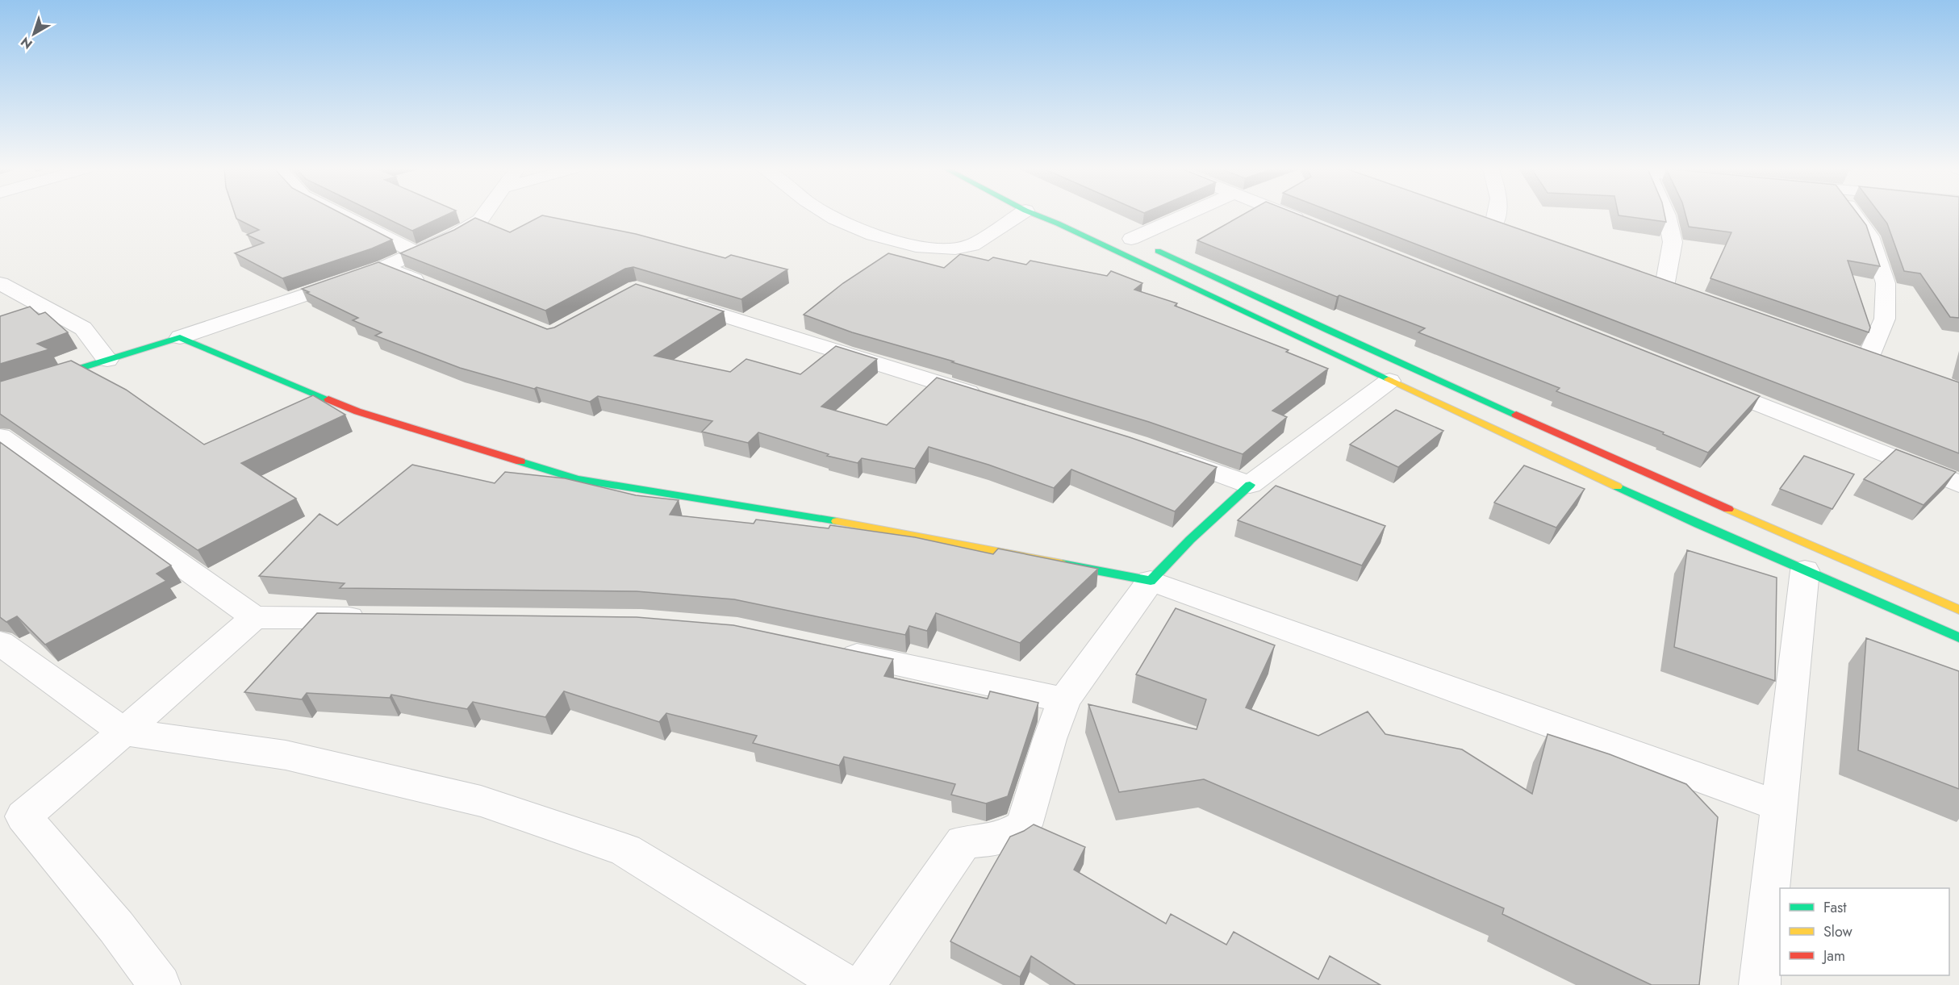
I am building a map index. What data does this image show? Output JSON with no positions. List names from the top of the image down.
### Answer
{
  "legend": ["Fast", "Slow", "Jam"],
  "north": "bottom left"
}
